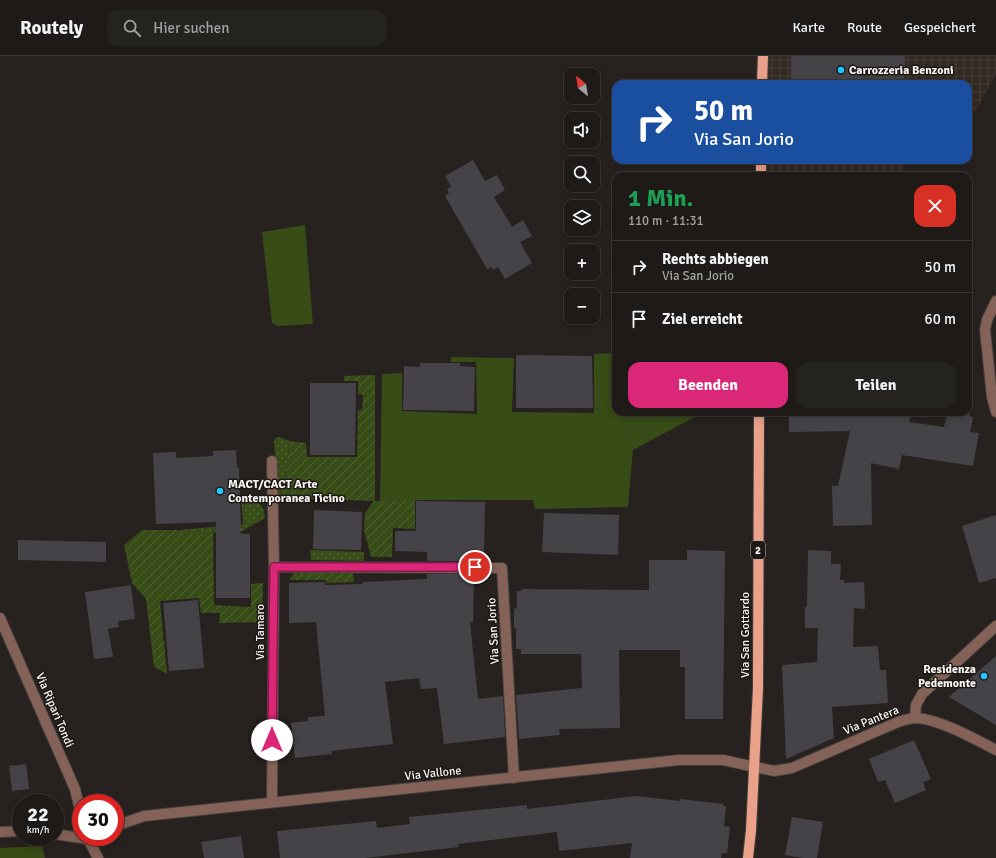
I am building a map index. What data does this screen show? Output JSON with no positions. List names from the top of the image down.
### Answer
{
  "streets": {
    "main road": ["2", "Via San Gottardo"],
    "street": [
      "Via San Jorio",
      "Via Tamaro",
      "Via Ripari Tondi",
      "Via Pantera",
      "Via Vallone"
    ]
  },
  "crossings": [
    ["Via San Jorio", "Via Tamaro"],
    ["Via San Jorio", "Via Vallone"],
    ["Via Tamaro", "Via Vallone"],
    ["Via San Gottardo", "Via Pantera"],
    ["Via San Gottardo", "Via Vallone"],
    ["Via Pantera", "Via Vallone"]
  ],
  "places": ["Carrozzeria Benzoni", "MACT/CACT Arte Contemporanea Ticino", "Residenza Pedemonte"],
  "north": "top left",
  "page": {
    "header": "Routely",
    "search": "Hier suchen",
    "nav": ["Karte", "Route", "Gespeichert"],
    "map_buttons": ["+", "−"],
    "turn": ["50 m", "Via San Jorio"],
    "heading": ["1 Min.", "110 m · 11:31"],
    "list": [
      {
        "name": "Rechts abbiegen",
        "note": "Via San Jorio",
        "value": "50 m"
      },
      {
        "name": "Ziel erreicht",
        "value": "60 m"
      }
    ],
    "buttons": ["Beenden", "Teilen"],
    "speed": "22 km/h",
    "limit": "30"
  }
}
